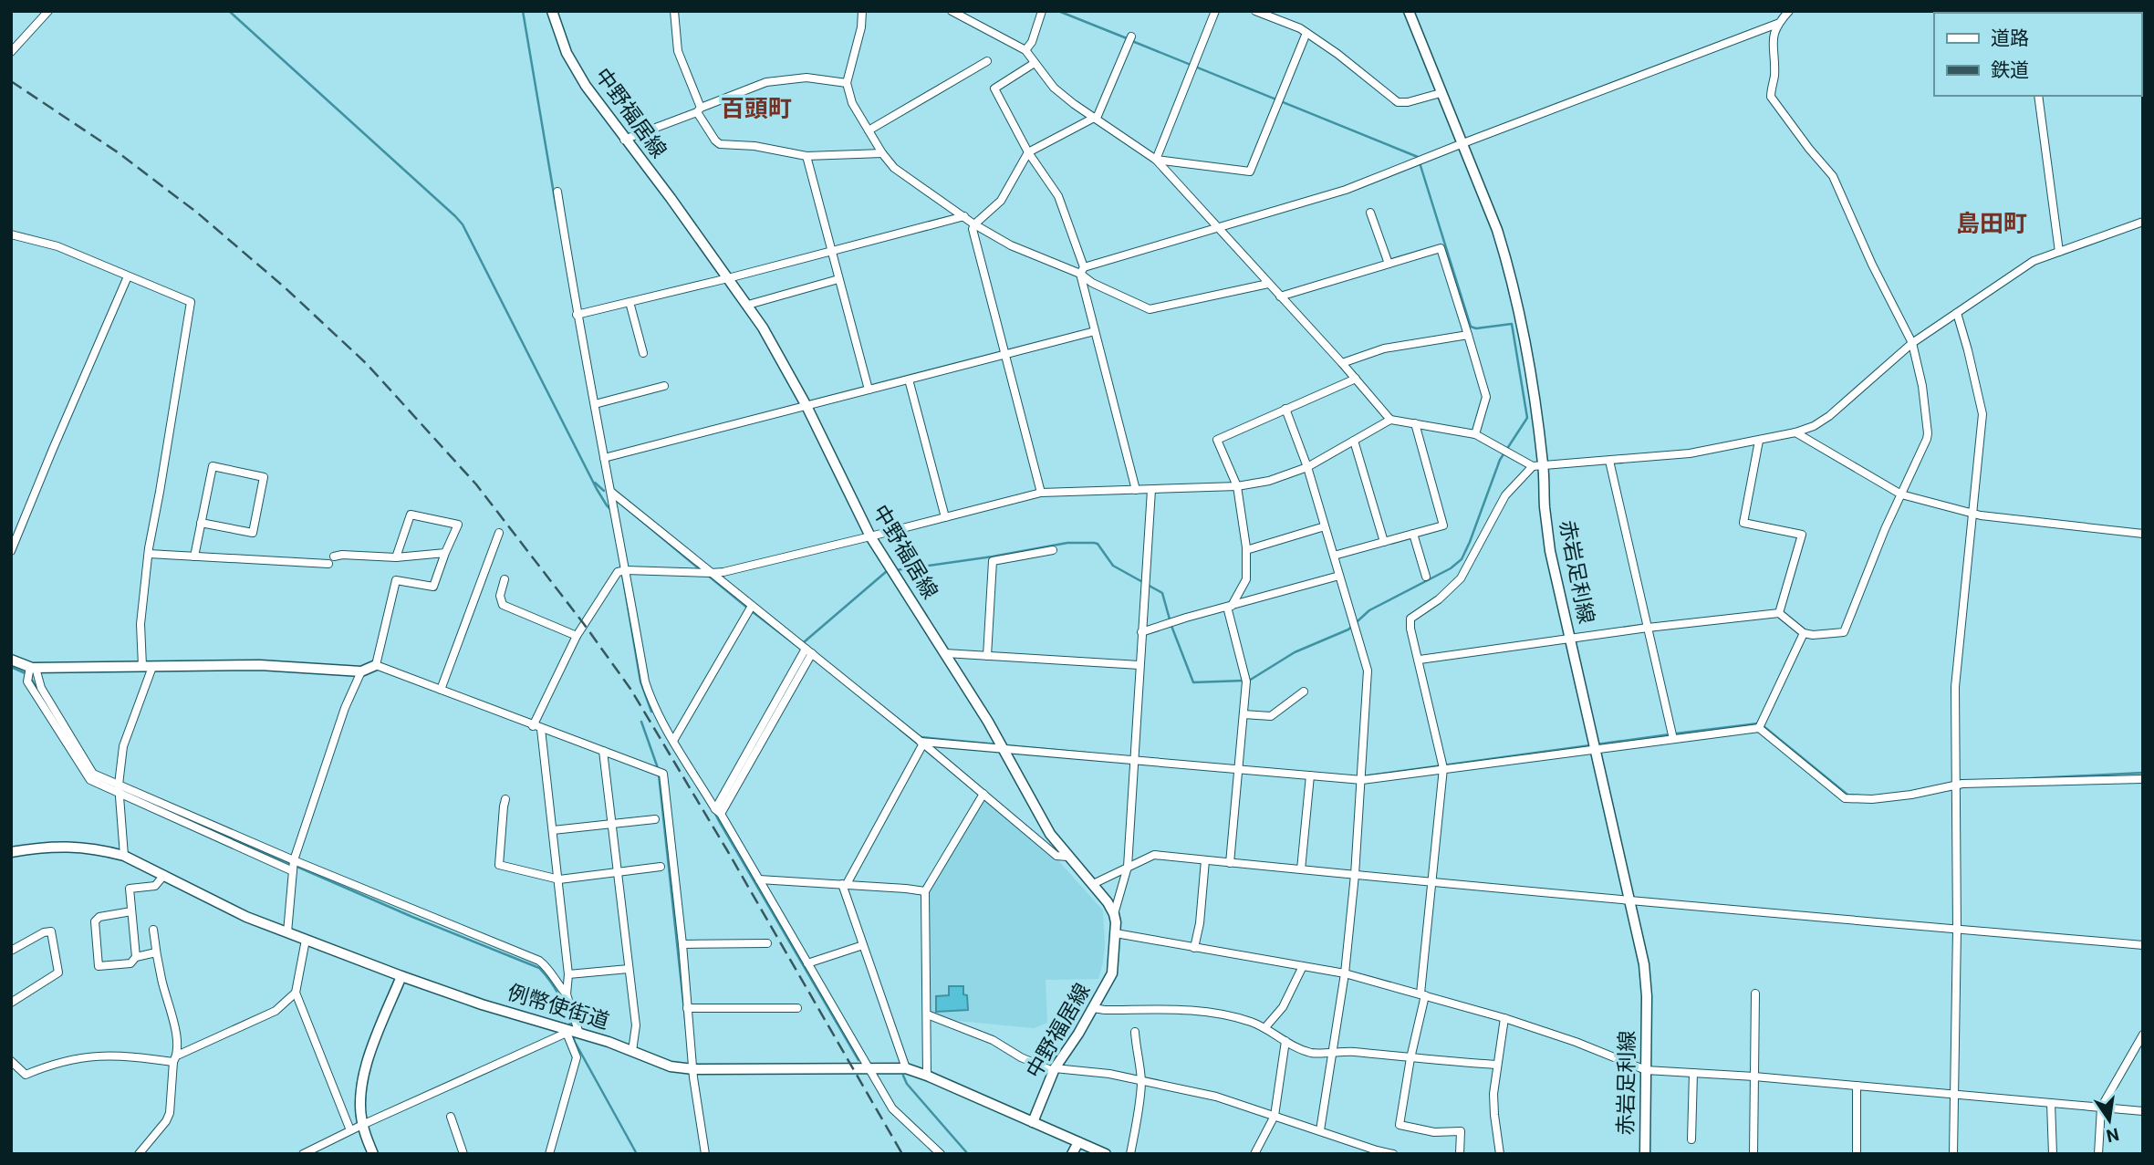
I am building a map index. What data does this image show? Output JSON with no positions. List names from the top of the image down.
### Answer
{
  "streets": {
    "main road": ["中野福居線", "赤岩足利線", "例幣使街道"]
  },
  "crossings": [
    ["中野福居線", "例幣使街道"]
  ],
  "districts": ["百頭町", "島田町"],
  "legend": ["道路", "鉄道"],
  "north": "bottom"
}
